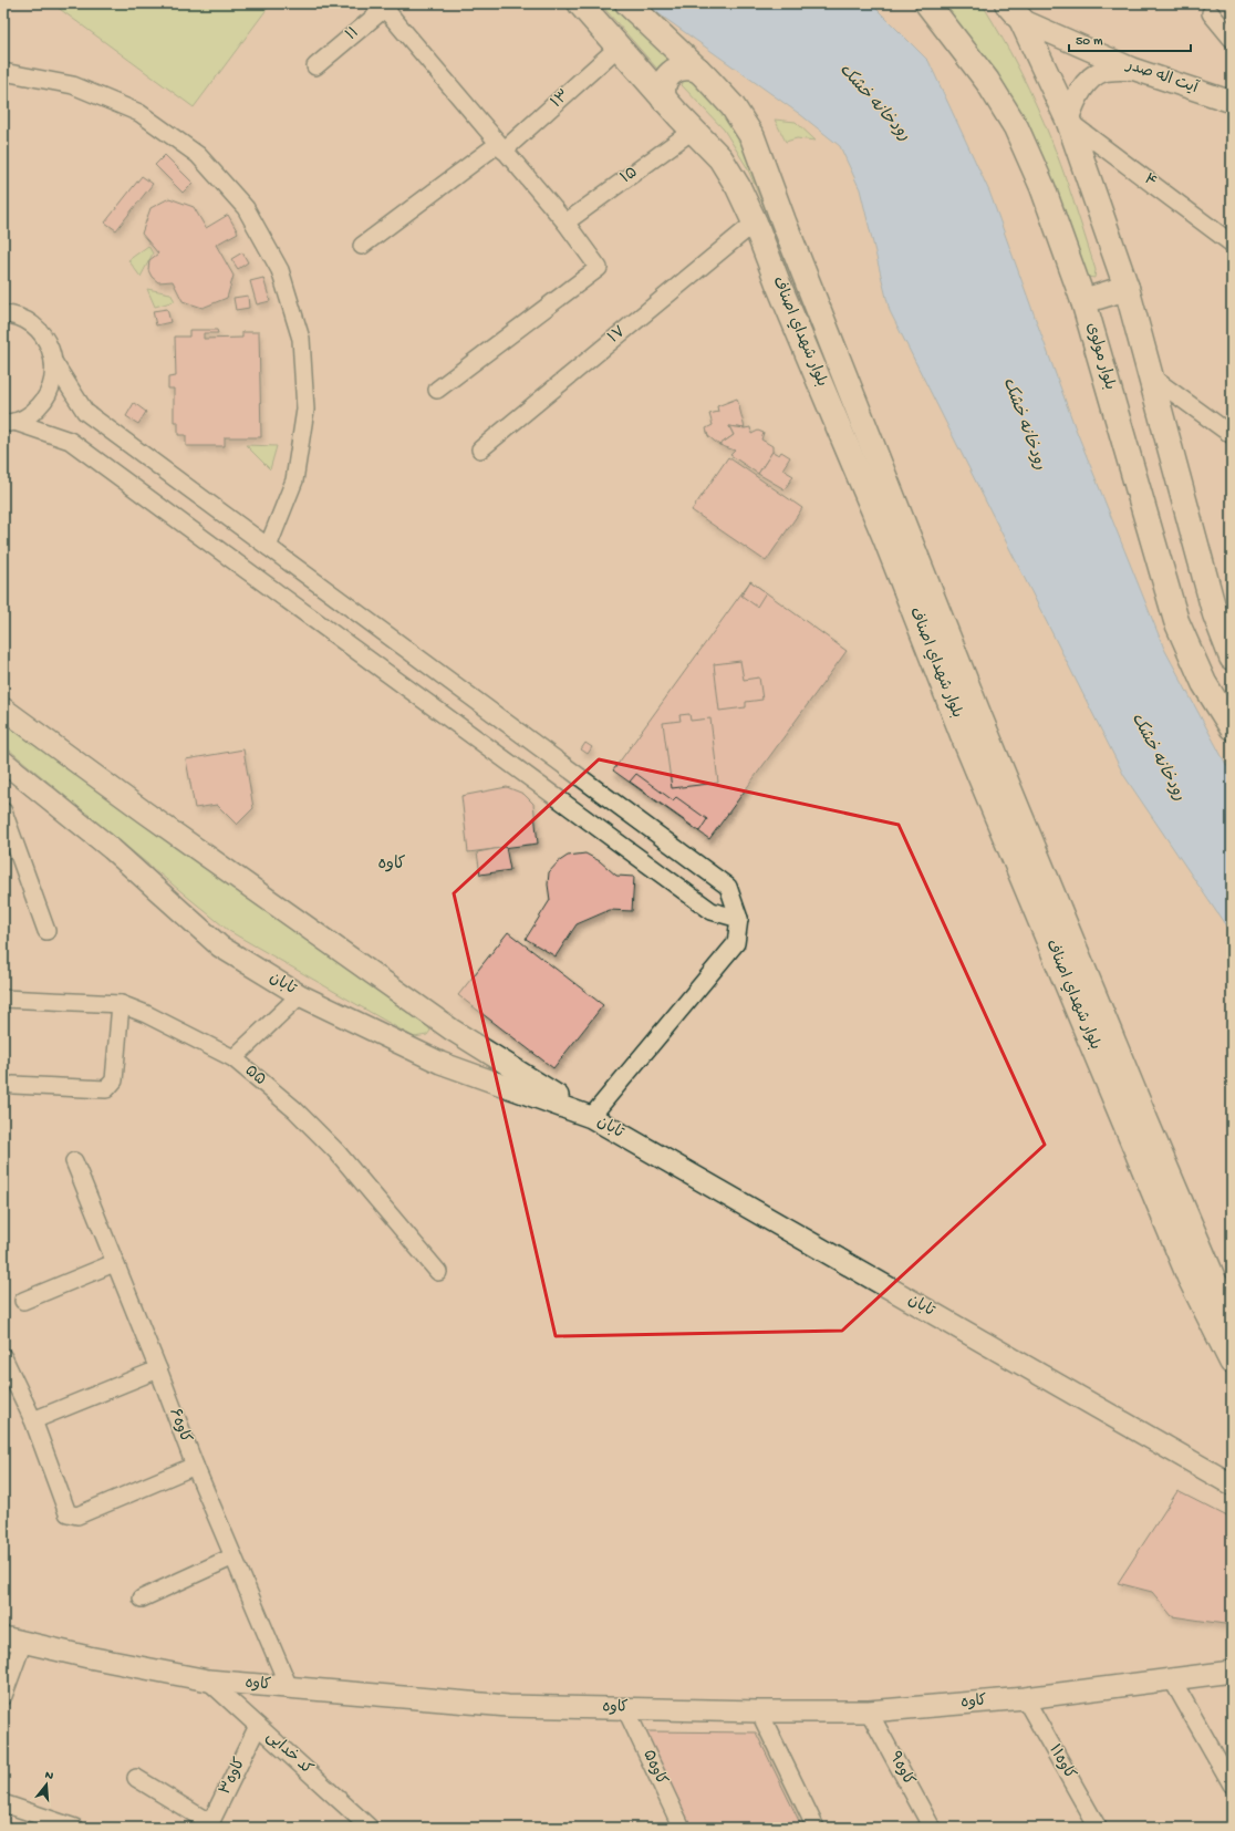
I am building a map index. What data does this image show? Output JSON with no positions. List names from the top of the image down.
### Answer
{
  "streets": {
    "main road": ["بلوار شهداي اصناف", "بلوار مولوی"],
    "street": [
      "۱۱",
      "آیت اله صدر",
      "۱۳",
      "۱۵",
      "۴",
      "۱۷",
      "تابان",
      "۵۵",
      "کاوه۶",
      "کاوه",
      "کد خدایی",
      "کاوه۱۱",
      "کاوه۵",
      "کاوه۹",
      "کاوه۳"
    ]
  },
  "crossings": [
    ["۱۳", "بلوار شهداي اصناف"],
    ["۱۵", "بلوار شهداي اصناف"],
    ["بلوار شهداي اصناف", "۱۷"],
    ["کاوه۶", "کاوه"],
    ["کاوه", "کد خدایی"],
    ["کاوه", "کاوه۱۱"],
    ["کاوه", "کاوه۵"],
    ["کاوه", "کاوه۹"],
    ["کد خدایی", "کاوه۳"]
  ],
  "districts": ["کاوه"],
  "water": ["رودخانه خشک"],
  "scale_bar": "50 m",
  "north": "top"
}
